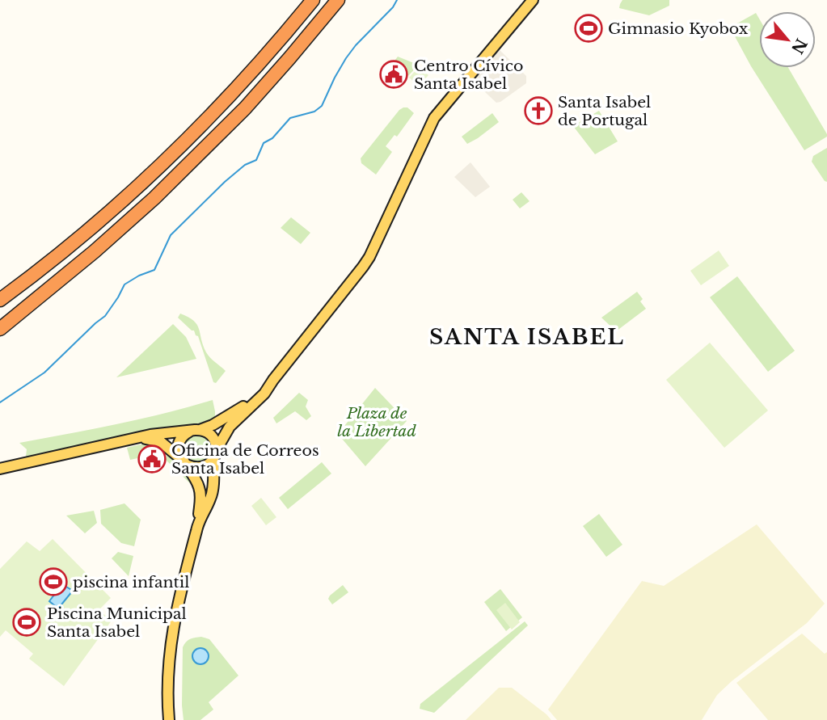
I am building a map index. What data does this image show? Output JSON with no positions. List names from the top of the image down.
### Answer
{
  "districts": ["SANTA ISABEL"],
  "parks": ["Plaza de la Libertad"],
  "places": {
    "sports": ["Gimnasio Kyobox", "piscina infantil", "Piscina Municipal Santa Isabel"],
    "public building": ["Centro Cívico Santa Isabel", "Oficina de Correos Santa Isabel"],
    "church": ["Santa Isabel de Portugal"]
  },
  "north": "bottom right"
}
